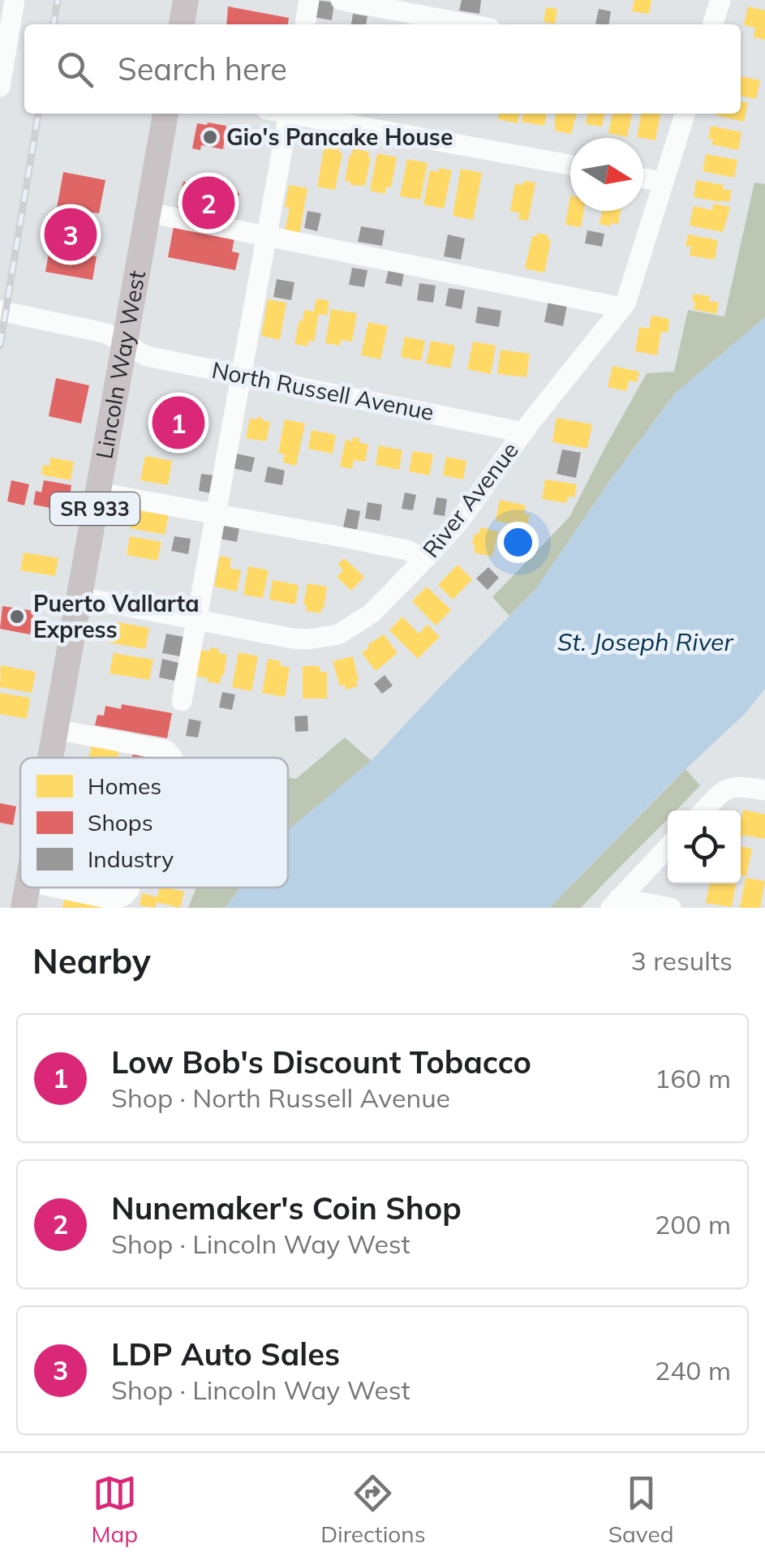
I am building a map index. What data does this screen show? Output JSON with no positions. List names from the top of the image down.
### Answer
{
  "streets": {
    "main road": ["Lincoln Way West", "SR 933"],
    "street": ["North Russell Avenue", "River Avenue"]
  },
  "crossings": [
    ["Lincoln Way West", "North Russell Avenue"],
    ["Lincoln Way West", "River Avenue"],
    ["North Russell Avenue", "River Avenue"]
  ],
  "water": ["St. Joseph River"],
  "places": ["Gio's Pancake House", "Puerto Vallarta Express"],
  "legend": ["Homes", "Shops", "Industry"],
  "north": "right",
  "page": {
    "search": "Search here",
    "pins": ["2", "3", "1"],
    "heading": ["Nearby", "3 results"],
    "list": [
      {
        "mark": "1",
        "name": "Low Bob's Discount Tobacco",
        "note": "Shop · North Russell Avenue",
        "value": "160 m"
      },
      {
        "mark": "2",
        "name": "Nunemaker's Coin Shop",
        "note": "Shop · Lincoln Way West",
        "value": "200 m"
      },
      {
        "mark": "3",
        "name": "LDP Auto Sales",
        "note": "Shop · Lincoln Way West",
        "value": "240 m"
      }
    ],
    "nav": ["Map", "Directions", "Saved"]
  }
}
